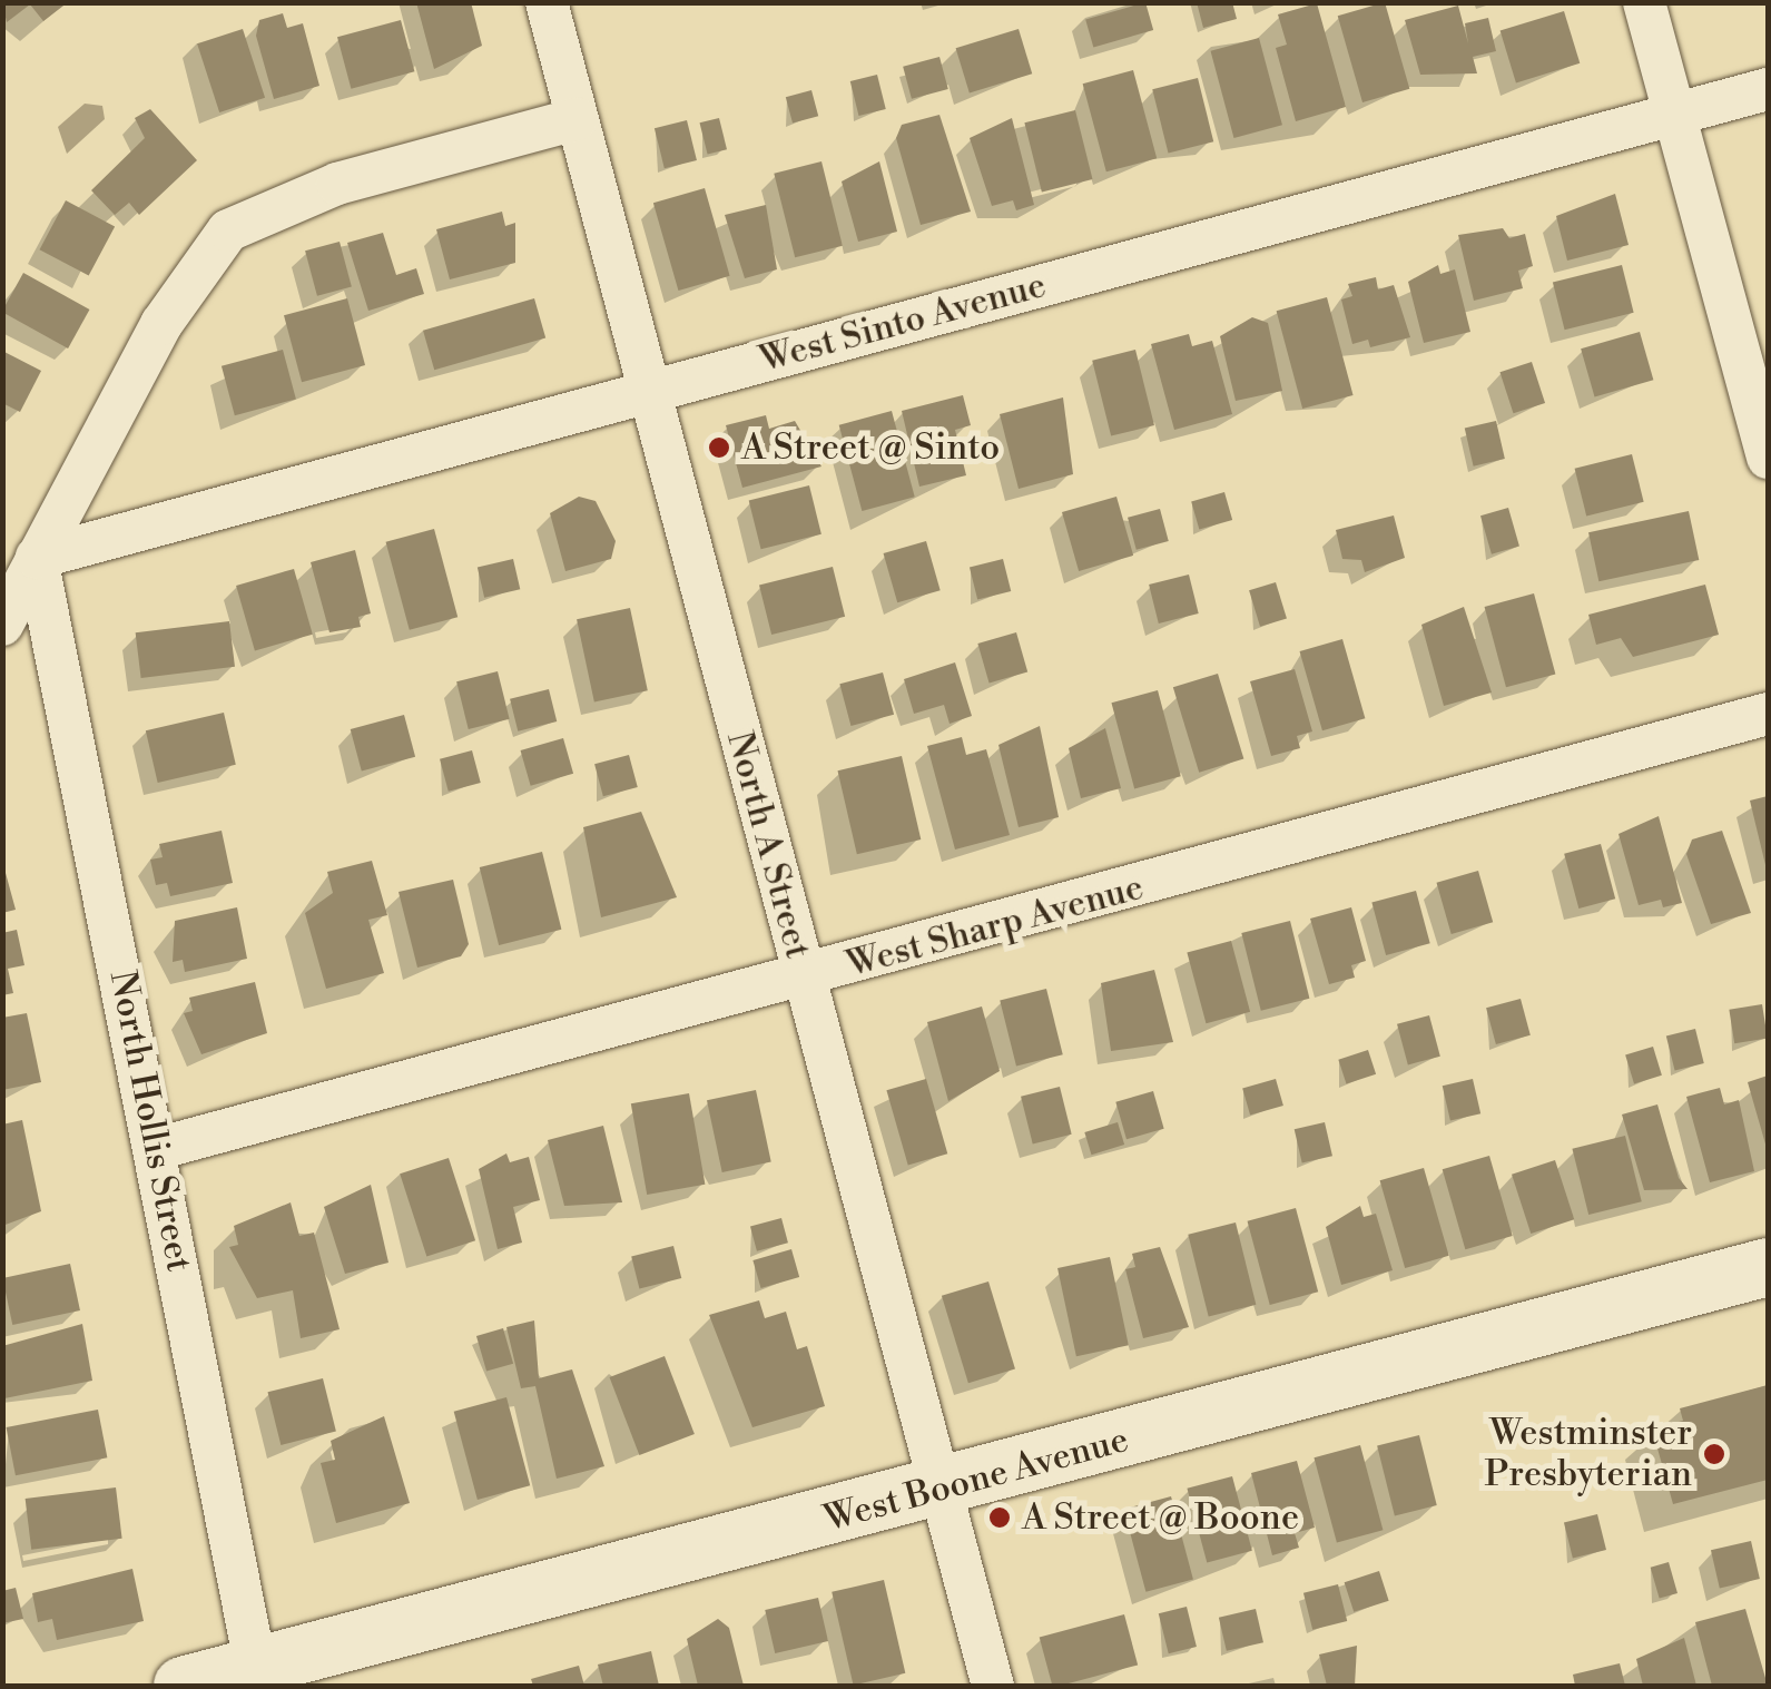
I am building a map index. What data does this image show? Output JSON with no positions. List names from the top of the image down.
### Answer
{
  "streets": {
    "main road": ["West Boone Avenue"],
    "street": [
      "West Sinto Avenue",
      "North A Street",
      "West Sharp Avenue",
      "North Hollis Street"
    ]
  },
  "crossings": [
    ["West Sinto Avenue", "North A Street"],
    ["West Sinto Avenue", "North Hollis Street"],
    ["North A Street", "West Sharp Avenue"],
    ["North A Street", "West Boone Avenue"],
    ["West Sharp Avenue", "North Hollis Street"],
    ["North Hollis Street", "West Boone Avenue"]
  ],
  "places": ["A Street @ Sinto", "Westminster Presbyterian", "A Street @ Boone"]
}
